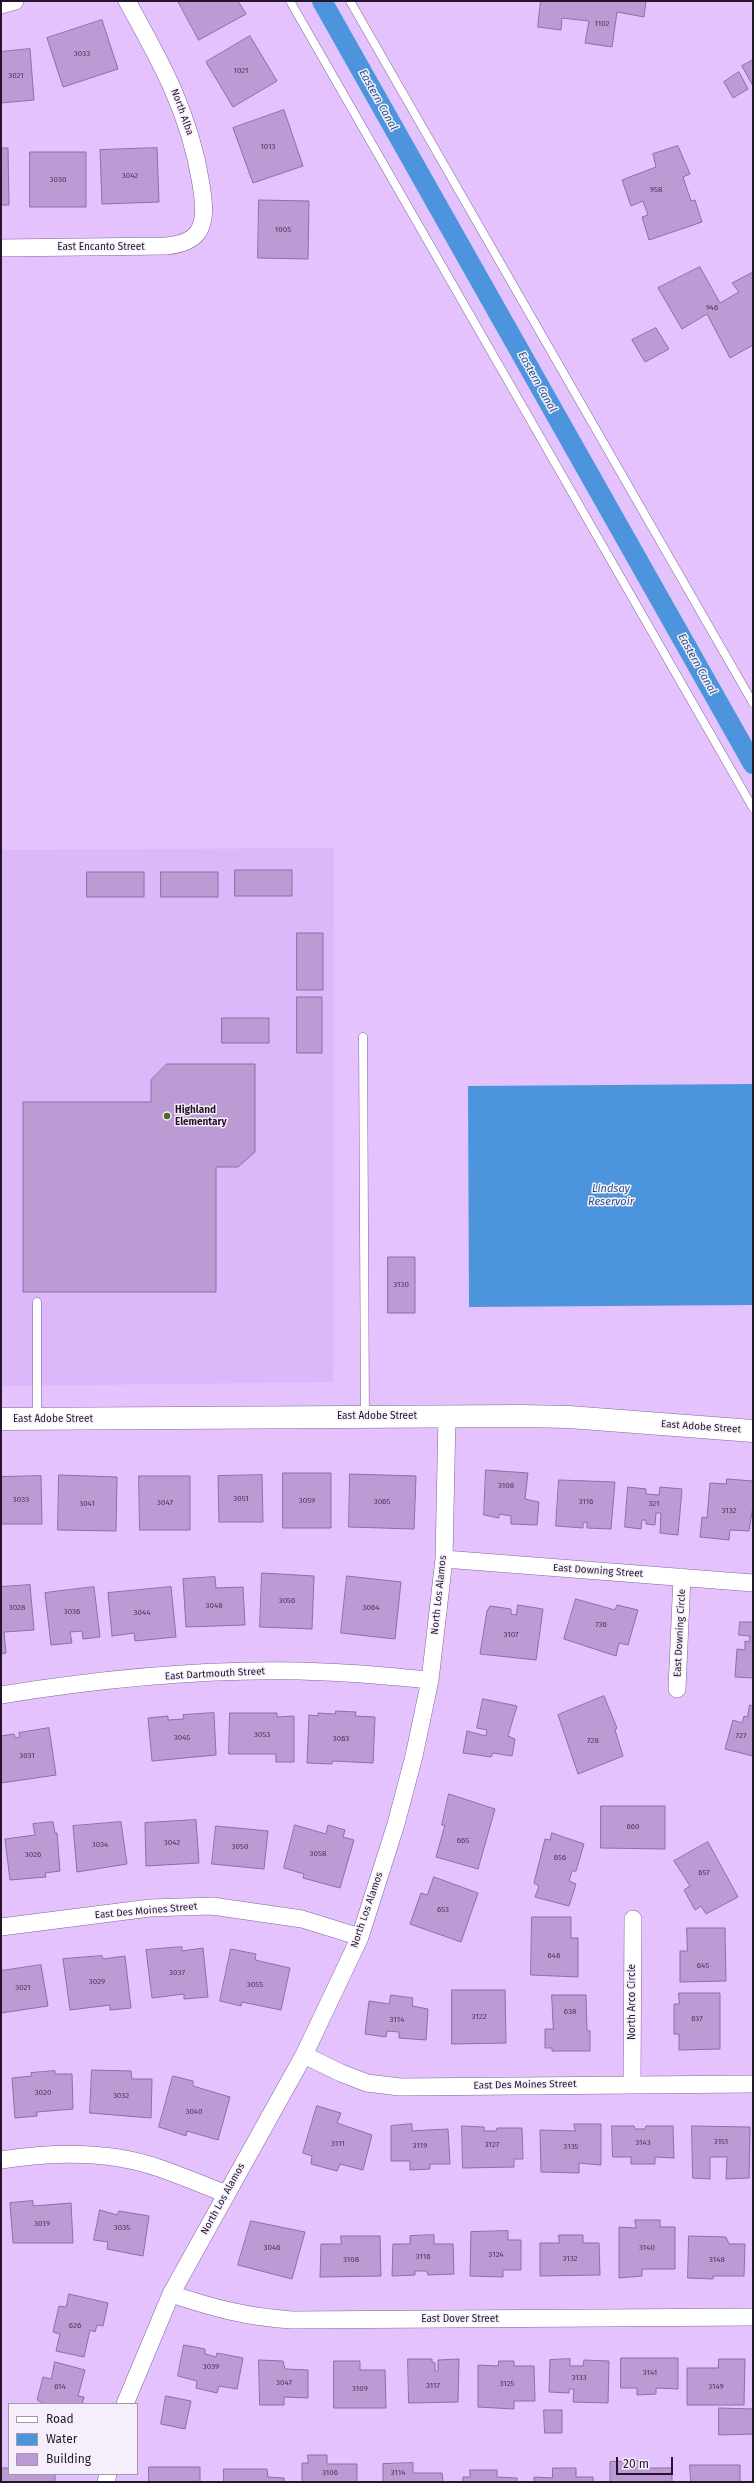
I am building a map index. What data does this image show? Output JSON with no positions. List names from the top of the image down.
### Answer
{
  "streets": {
    "street": [
      "North Alba",
      "East Encanto Street",
      "East Adobe Street",
      "East Downing Street",
      "North Los Alamos",
      "East Downing Circle",
      "East Dartmouth Street",
      "East Des Moines Street",
      "North Arco Circle",
      "East Dover Street"
    ]
  },
  "crossings": [
    ["North Alba", "East Encanto Street"],
    ["East Adobe Street", "North Los Alamos"],
    ["East Downing Street", "North Los Alamos"],
    ["East Downing Street", "East Downing Circle"],
    ["North Los Alamos", "East Dartmouth Street"],
    ["North Los Alamos", "East Des Moines Street"],
    ["North Los Alamos", "East Dover Street"],
    ["East Des Moines Street", "North Arco Circle"]
  ],
  "water": ["Eastern Canal", "Lindsay Reservoir"],
  "places": ["Highland Elementary"],
  "house_numbers": [
    "1102",
    "3033",
    "1021",
    "3021",
    "1013",
    "3042",
    "3030",
    "958",
    "1005",
    "946",
    "3130",
    "3108",
    "3051",
    "3033",
    "3059",
    "3065",
    "3116",
    "3047",
    "3041",
    "321",
    "3132",
    "3056",
    "3048",
    "3028",
    "3064",
    "3036",
    "3044",
    "736",
    "3107",
    "3053",
    "727",
    "3045",
    "3063",
    "728",
    "3031",
    "660",
    "665",
    "3042",
    "3034",
    "3050",
    "3058",
    "3026",
    "656",
    "657",
    "653",
    "646",
    "645",
    "3037",
    "3029",
    "3055",
    "3021",
    "638",
    "3122",
    "637",
    "3114",
    "3020",
    "3032",
    "3040",
    "3151",
    "3143",
    "3111",
    "3127",
    "3119",
    "3135",
    "3019",
    "3035",
    "3046",
    "3140",
    "3124",
    "3116",
    "3132",
    "3108",
    "3148",
    "626",
    "3039",
    "3141",
    "3133",
    "3047",
    "3125",
    "3117",
    "614",
    "3149",
    "3109",
    "3106",
    "3114"
  ],
  "legend": ["Road", "Water", "Building"],
  "scale_bar": "20 m"
}
